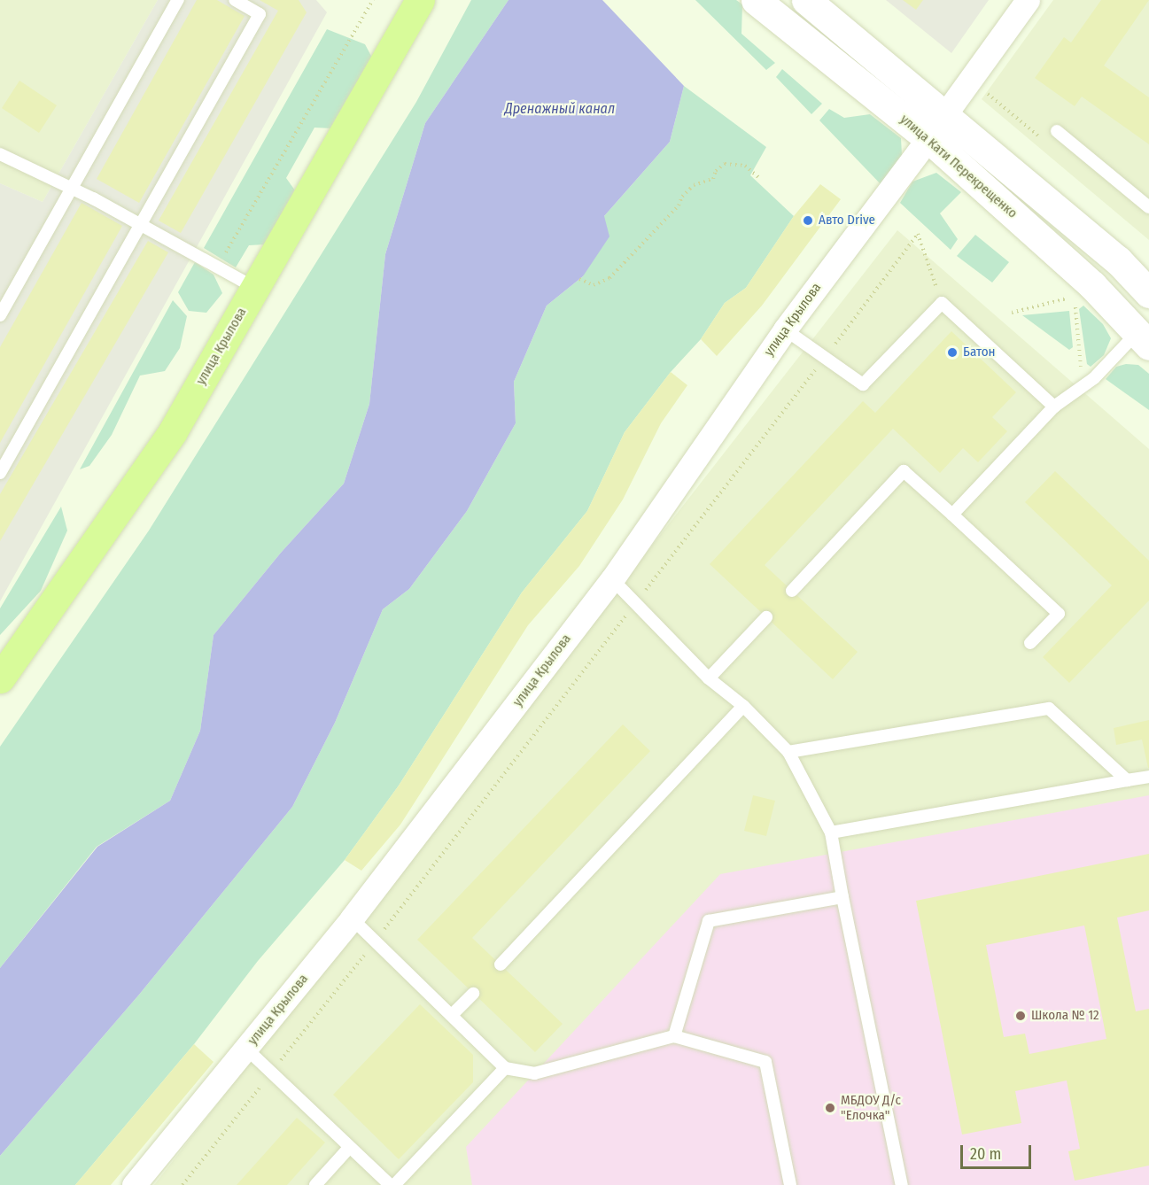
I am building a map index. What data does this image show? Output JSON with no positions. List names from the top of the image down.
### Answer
{
  "streets": {
    "main road": ["улица Крылова"],
    "street": ["улица Кати Перекрещенко"]
  },
  "crossings": [
    ["улица Кати Перекрещенко", "улица Крылова"]
  ],
  "water": ["Дренажный канал"],
  "places": [
    "Авто Drive",
    "Батон",
    "Школа № 12",
    "МБДОУ Д/с \"Елочка\""
  ],
  "scale_bar": "20 m"
}
